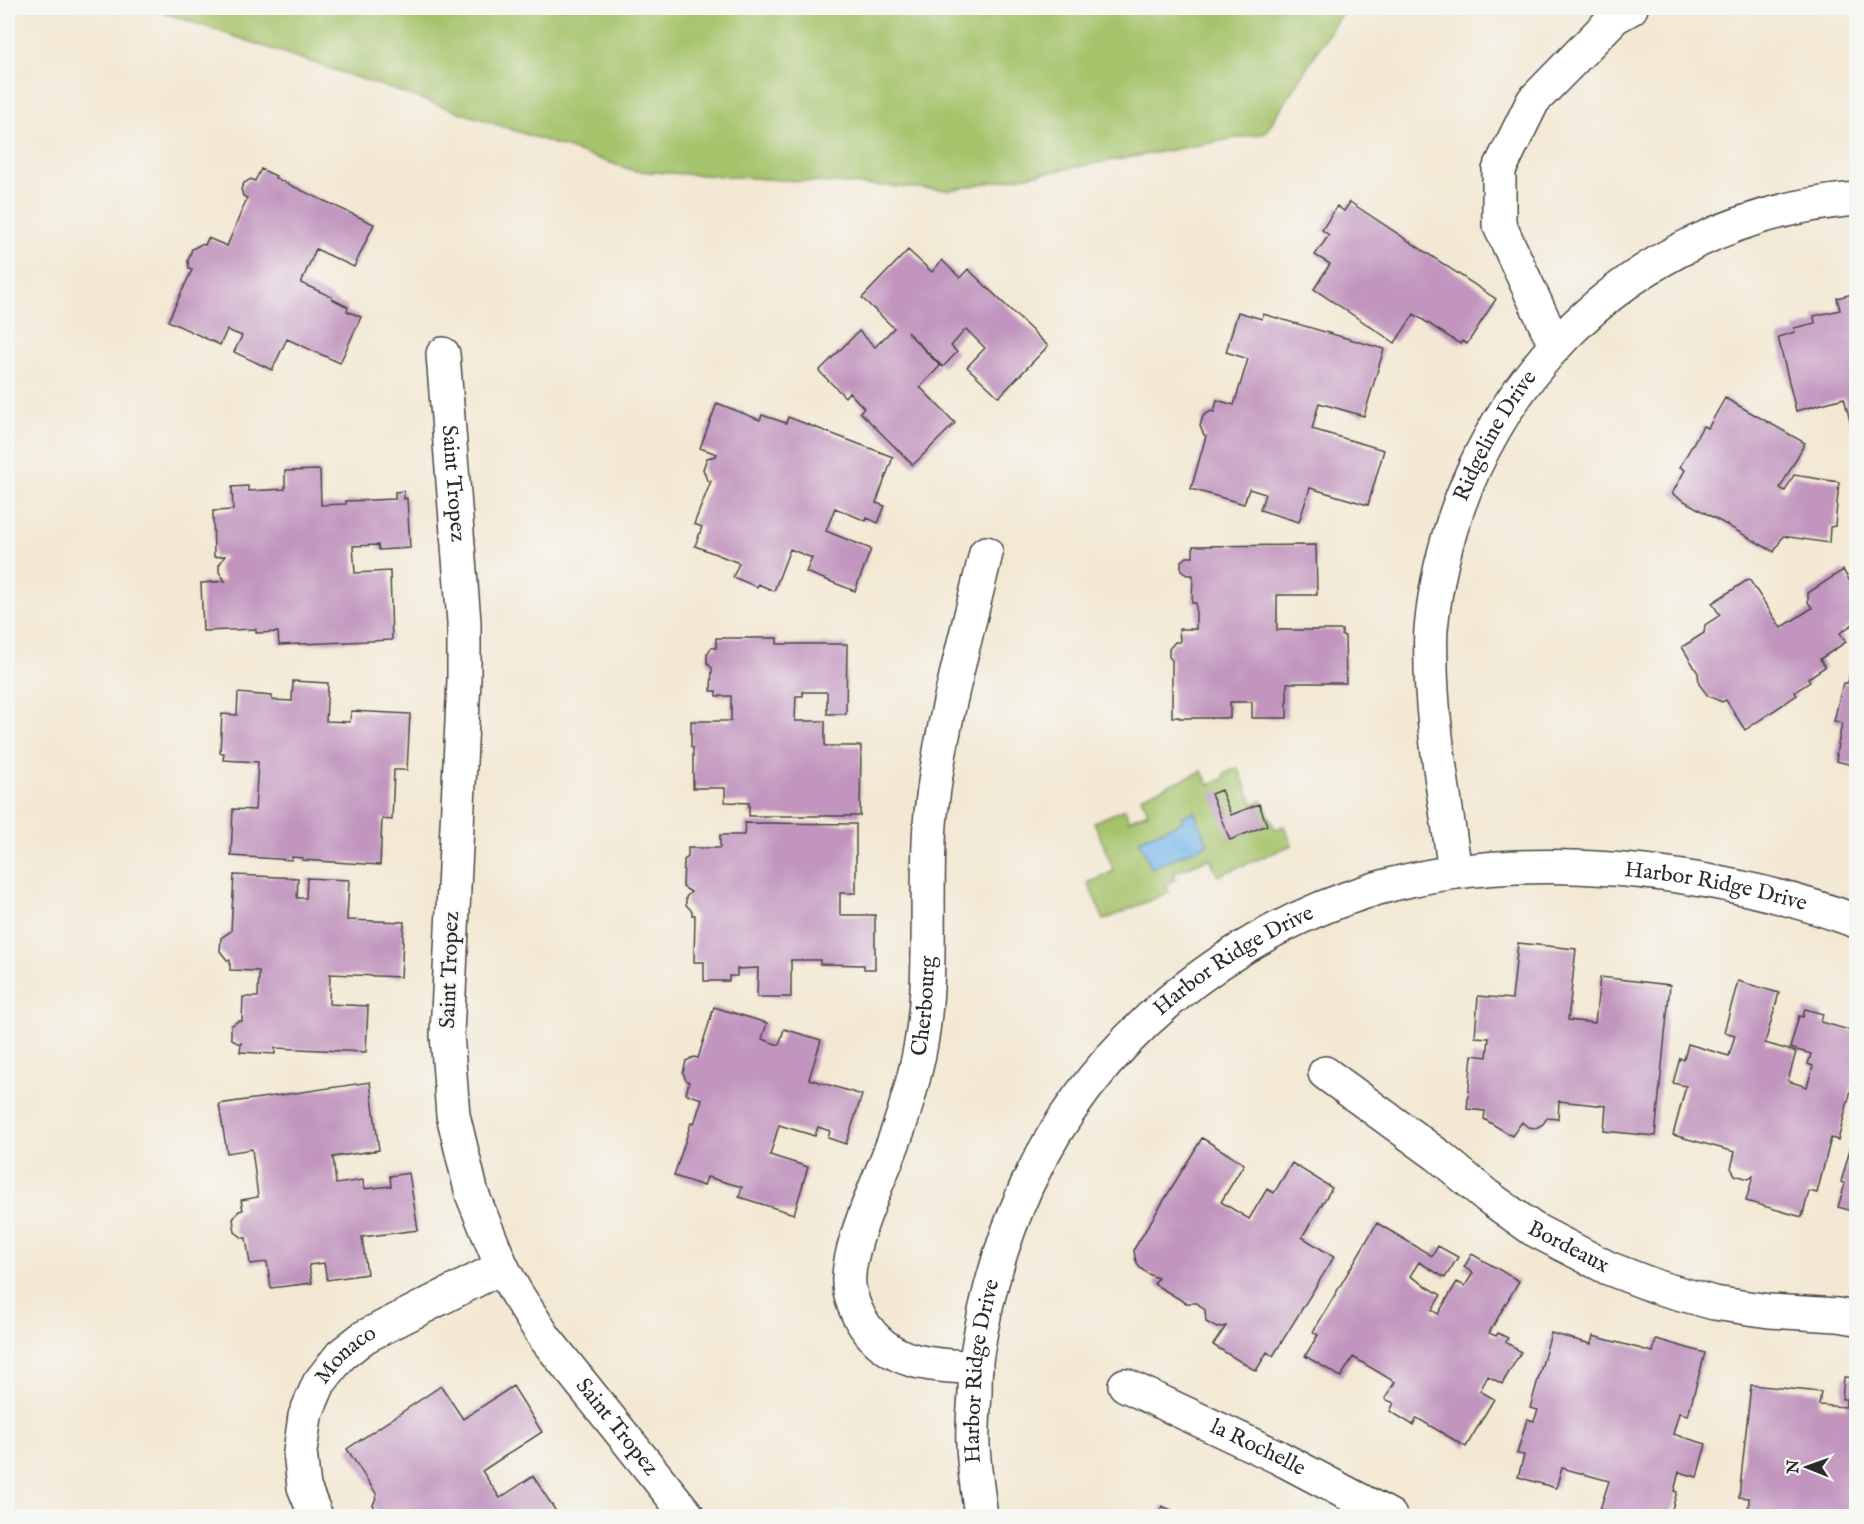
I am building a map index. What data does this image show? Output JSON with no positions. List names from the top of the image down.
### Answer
{
  "streets": {
    "street": [
      "Ridgeline Drive",
      "Saint Tropez",
      "Harbor Ridge Drive",
      "Cherbourg",
      "Bordeaux",
      "Monaco",
      "la Rochelle"
    ]
  },
  "crossings": [
    ["Ridgeline Drive", "Harbor Ridge Drive"],
    ["Saint Tropez", "Monaco"],
    ["Harbor Ridge Drive", "Cherbourg"]
  ],
  "north": "left"
}
